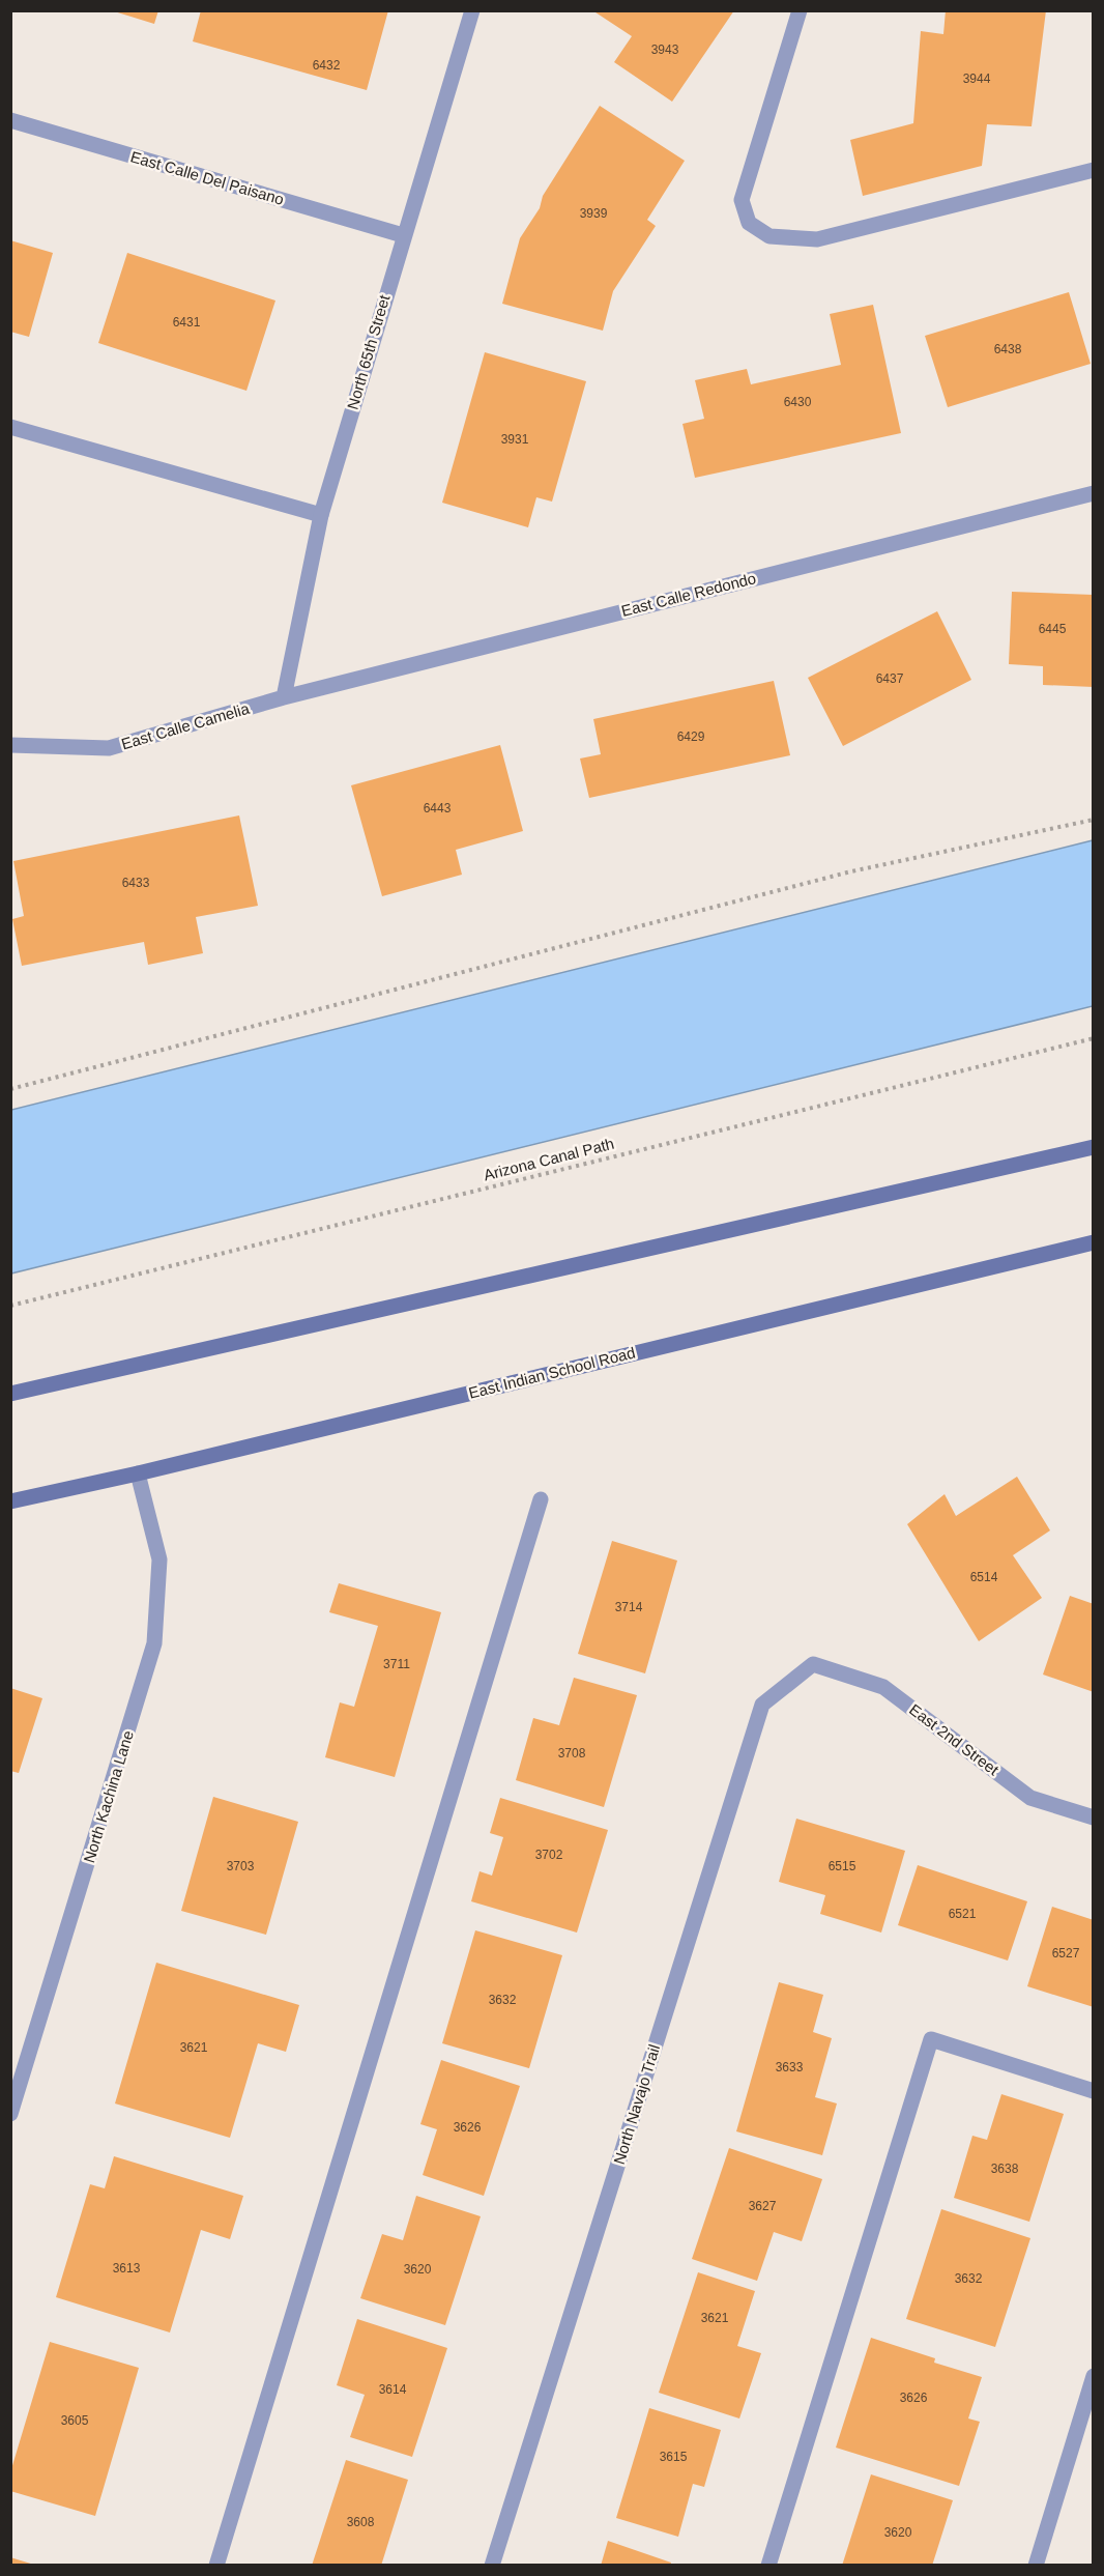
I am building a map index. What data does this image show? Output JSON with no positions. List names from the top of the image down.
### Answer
{
  "streets": {
    "main road": ["East Indian School Road"],
    "street": [
      "East Calle Del Paisano",
      "North 65th Street",
      "East Calle Redondo",
      "East Calle Camelia",
      "East 2nd Street",
      "North Kachina Lane",
      "North Navajo Trail"
    ],
    "path": ["Arizona Canal Path"]
  },
  "crossings": [
    ["East Calle Del Paisano", "North 65th Street"],
    ["North 65th Street", "East Calle Redondo"],
    ["North 65th Street", "East Calle Camelia"],
    ["East Calle Redondo", "East Calle Camelia"],
    ["East Indian School Road", "North Kachina Lane"],
    ["East 2nd Street", "North Navajo Trail"]
  ],
  "house_numbers": [
    "3943",
    "6432",
    "3944",
    "3939",
    "6431",
    "6438",
    "6430",
    "3931",
    "6445",
    "6437",
    "6429",
    "6443",
    "6433",
    "6514",
    "3714",
    "3711",
    "3708",
    "3702",
    "3703",
    "6515",
    "6521",
    "6527",
    "3632",
    "3621",
    "3633",
    "3626",
    "3638",
    "3627",
    "3613",
    "3620",
    "3632",
    "3621",
    "3614",
    "3626",
    "3605",
    "3615",
    "3608",
    "3620"
  ]
}
